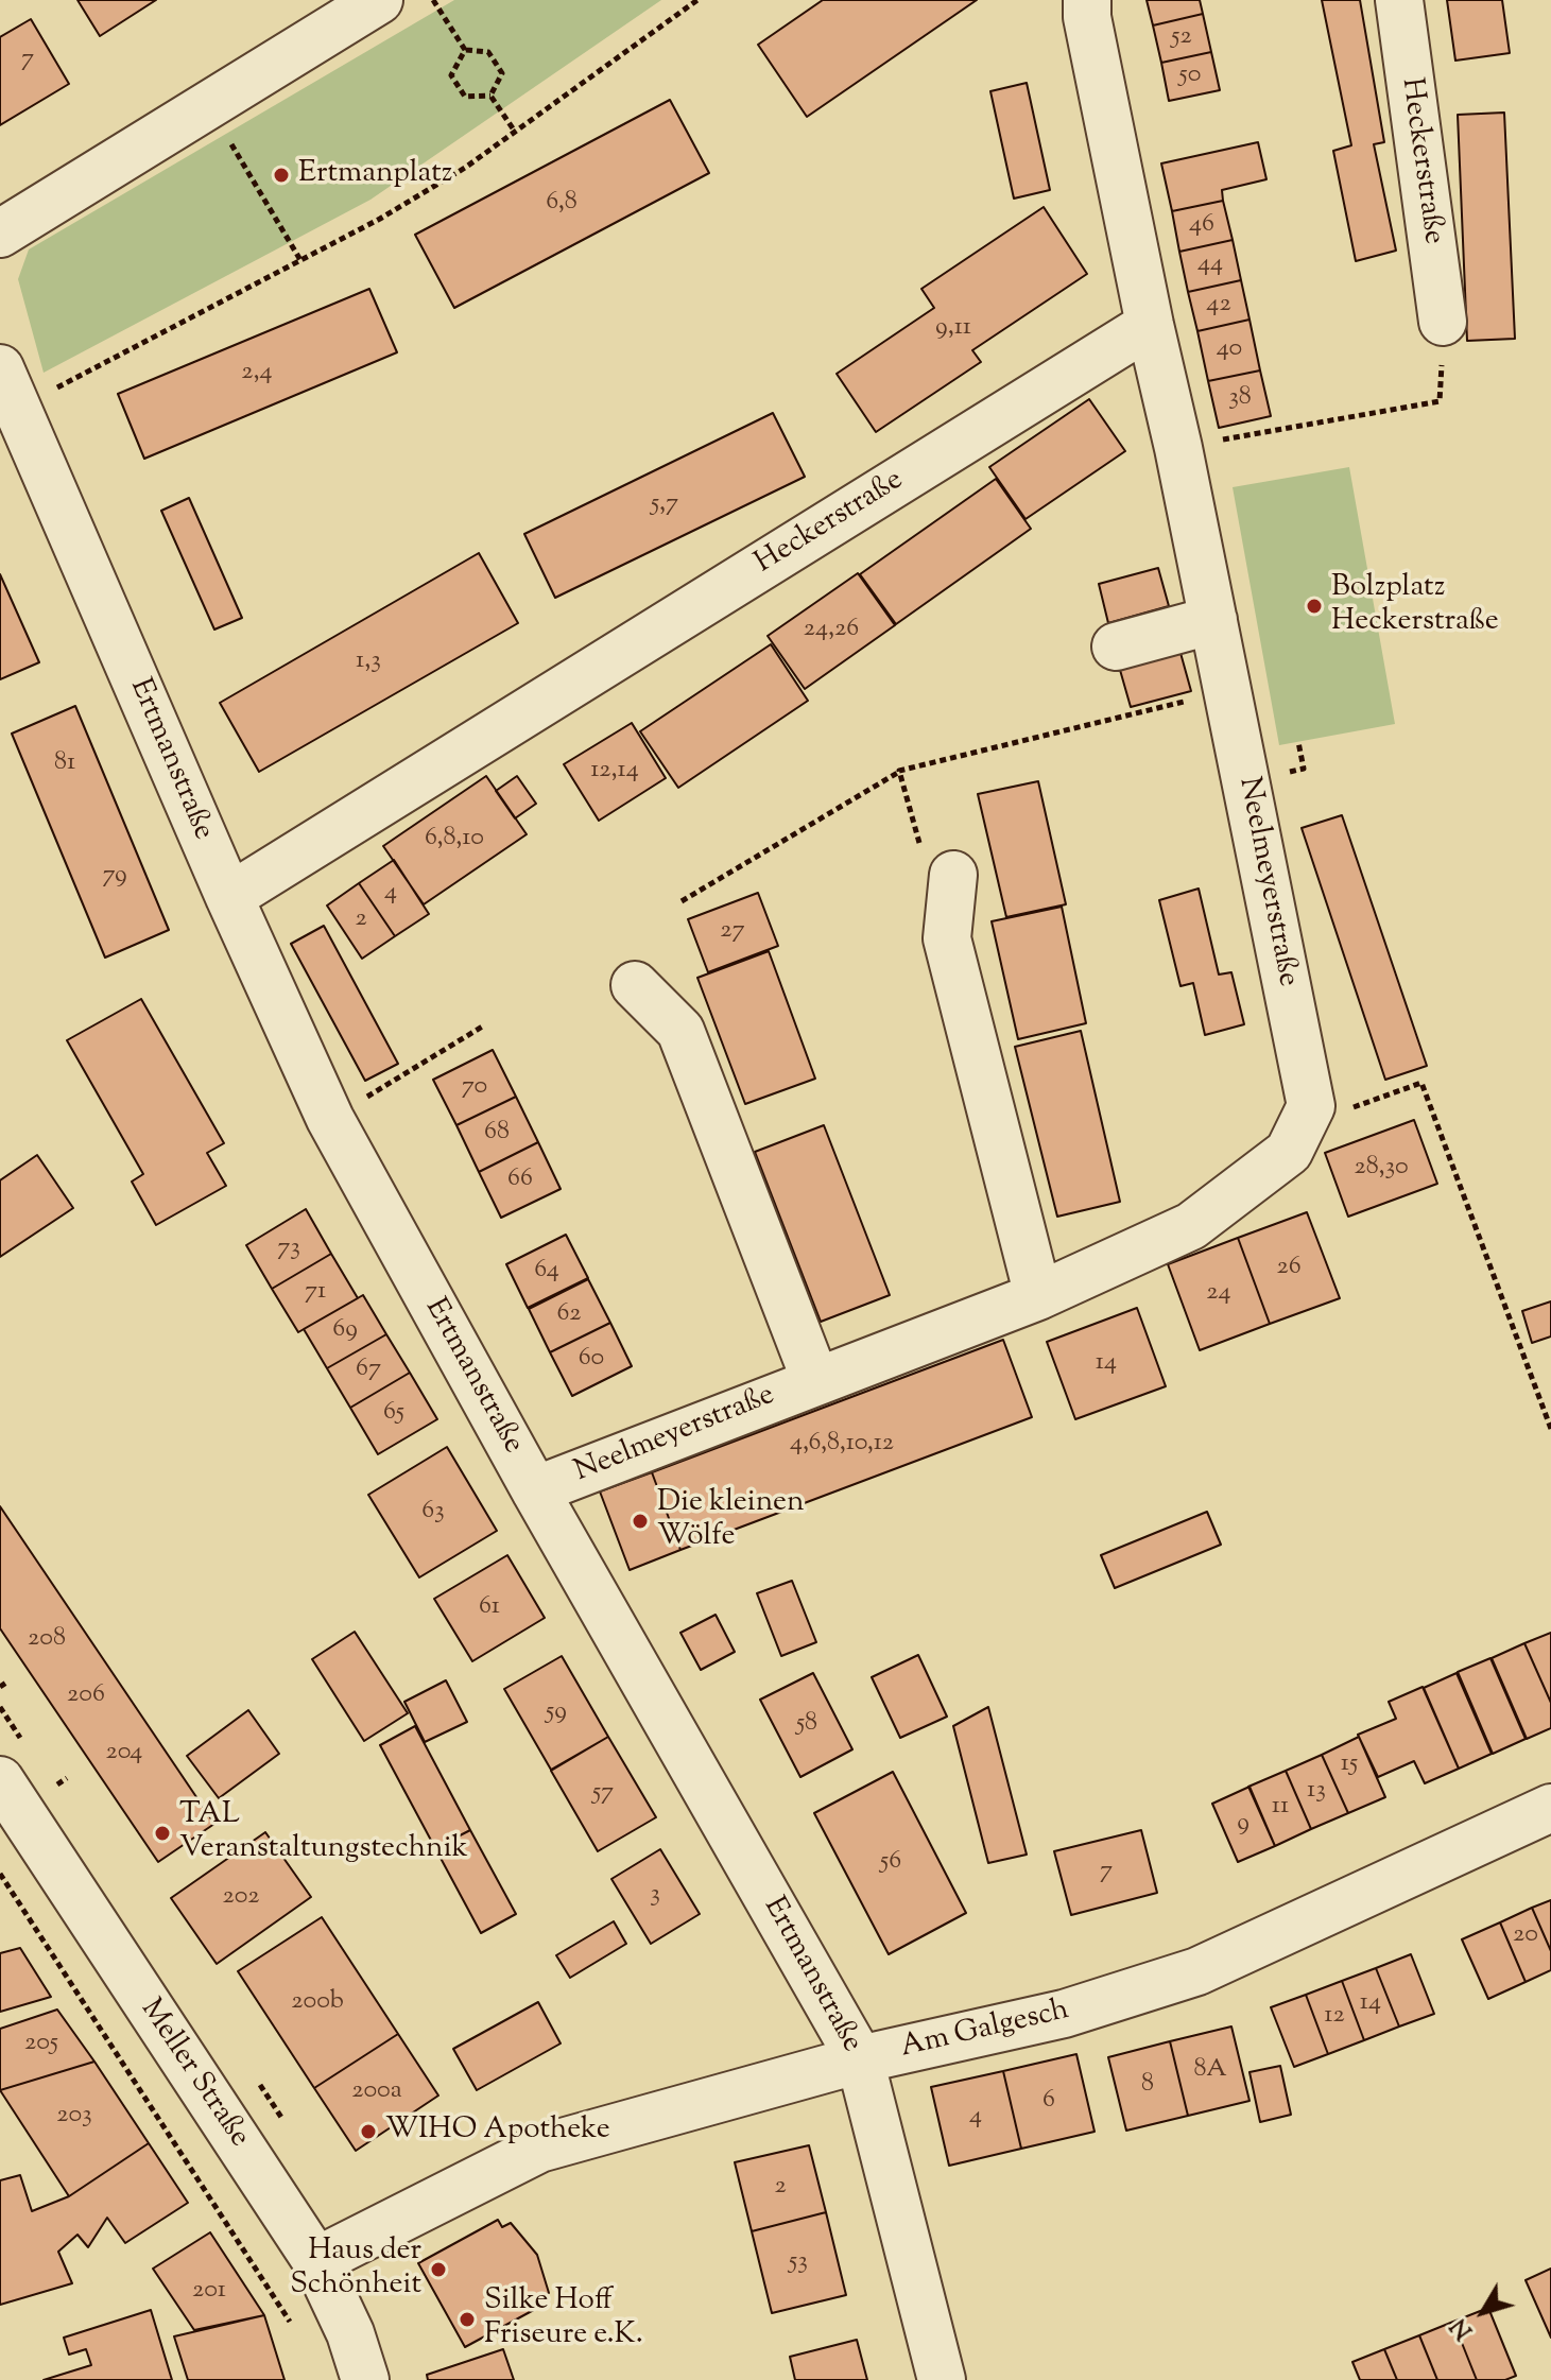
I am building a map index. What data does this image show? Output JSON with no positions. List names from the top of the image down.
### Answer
{
  "streets": {
    "street": [
      "Heckerstraße",
      "Ertmanstraße",
      "Neelmeyerstraße",
      "Am Galgesch",
      "Meller Straße"
    ]
  },
  "crossings": [
    ["Heckerstraße", "Ertmanstraße"],
    ["Heckerstraße", "Neelmeyerstraße"],
    ["Ertmanstraße", "Neelmeyerstraße"],
    ["Ertmanstraße", "Am Galgesch"],
    ["Am Galgesch", "Meller Straße"]
  ],
  "places": [
    "Ertmanplatz",
    "Bolzplatz Heckerstraße",
    "Die kleinen Wölfe",
    "TAL Veranstaltungstechnik",
    "WIHO Apotheke",
    "Haus der Schönheit",
    "Silke Hoff Friseure e.K."
  ],
  "house_numbers": [
    "52",
    "7",
    "50",
    "6,8",
    "46",
    "44",
    "42",
    "9,11",
    "40",
    "2,4",
    "38",
    "5,7",
    "24,26",
    "1,3",
    "81",
    "12,14",
    "6,8,10",
    "79",
    "4",
    "2",
    "27",
    "70",
    "68",
    "28,30",
    "66",
    "73",
    "26",
    "64",
    "71",
    "24",
    "62",
    "69",
    "60",
    "14",
    "67",
    "65",
    "4,6,8,10,12",
    "63",
    "61",
    "208",
    "206",
    "59",
    "58",
    "204",
    "15",
    "13",
    "57",
    "11",
    "9",
    "56",
    "7",
    "3",
    "202",
    "20",
    "200b",
    "14",
    "12",
    "205",
    "8A",
    "8",
    "200a",
    "6",
    "203",
    "4",
    "2",
    "53",
    "201"
  ],
  "north": "bottom left"
}
